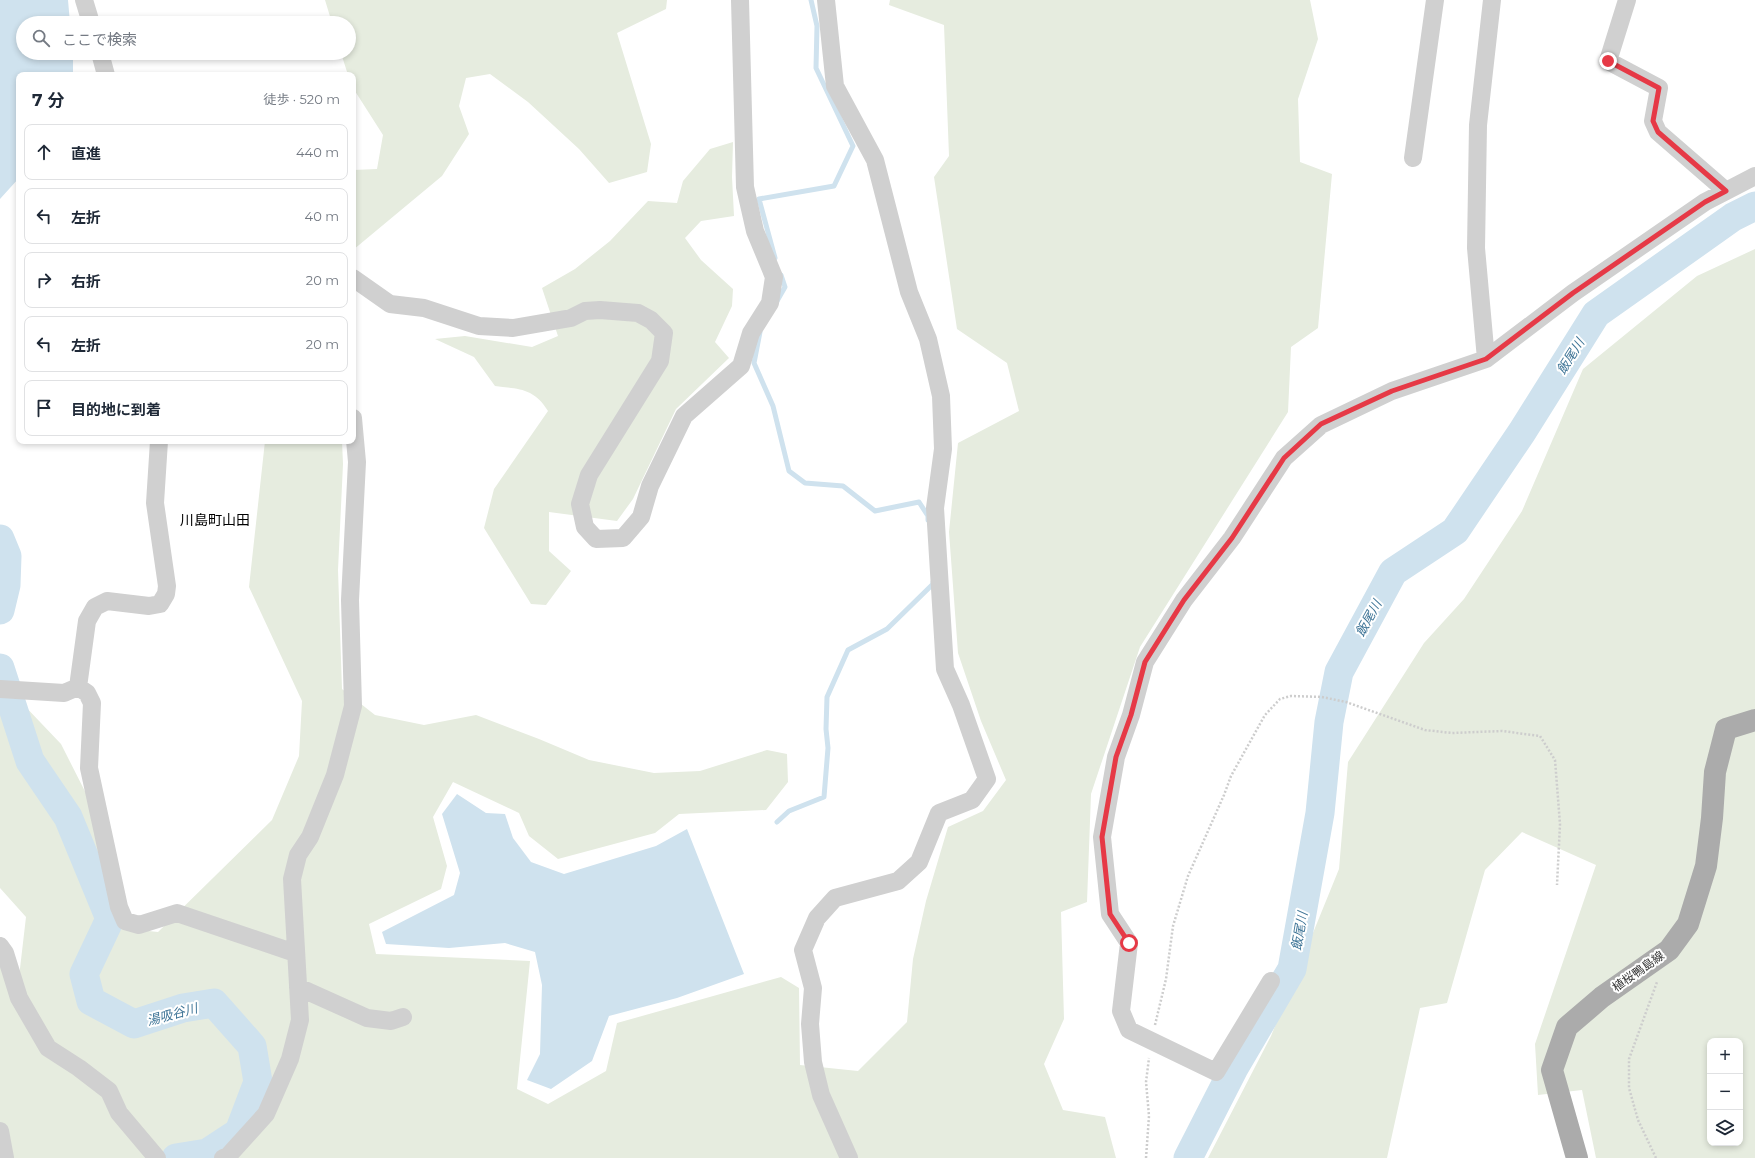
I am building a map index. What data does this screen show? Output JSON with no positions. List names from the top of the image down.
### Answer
{
  "streets": {
    "main road": ["植桜鴨島線"]
  },
  "districts": ["川島町山田"],
  "water": ["飯尾川", "湯吸谷川"],
  "page": {
    "search": "ここで検索",
    "heading": ["7 分", "徒歩 · 520 m"],
    "list": [
      ["直進", "440 m"],
      ["左折", "40 m"],
      ["右折", "20 m"],
      ["左折", "20 m"],
      "目的地に到着"
    ],
    "map_buttons": ["+", "−"]
  }
}
